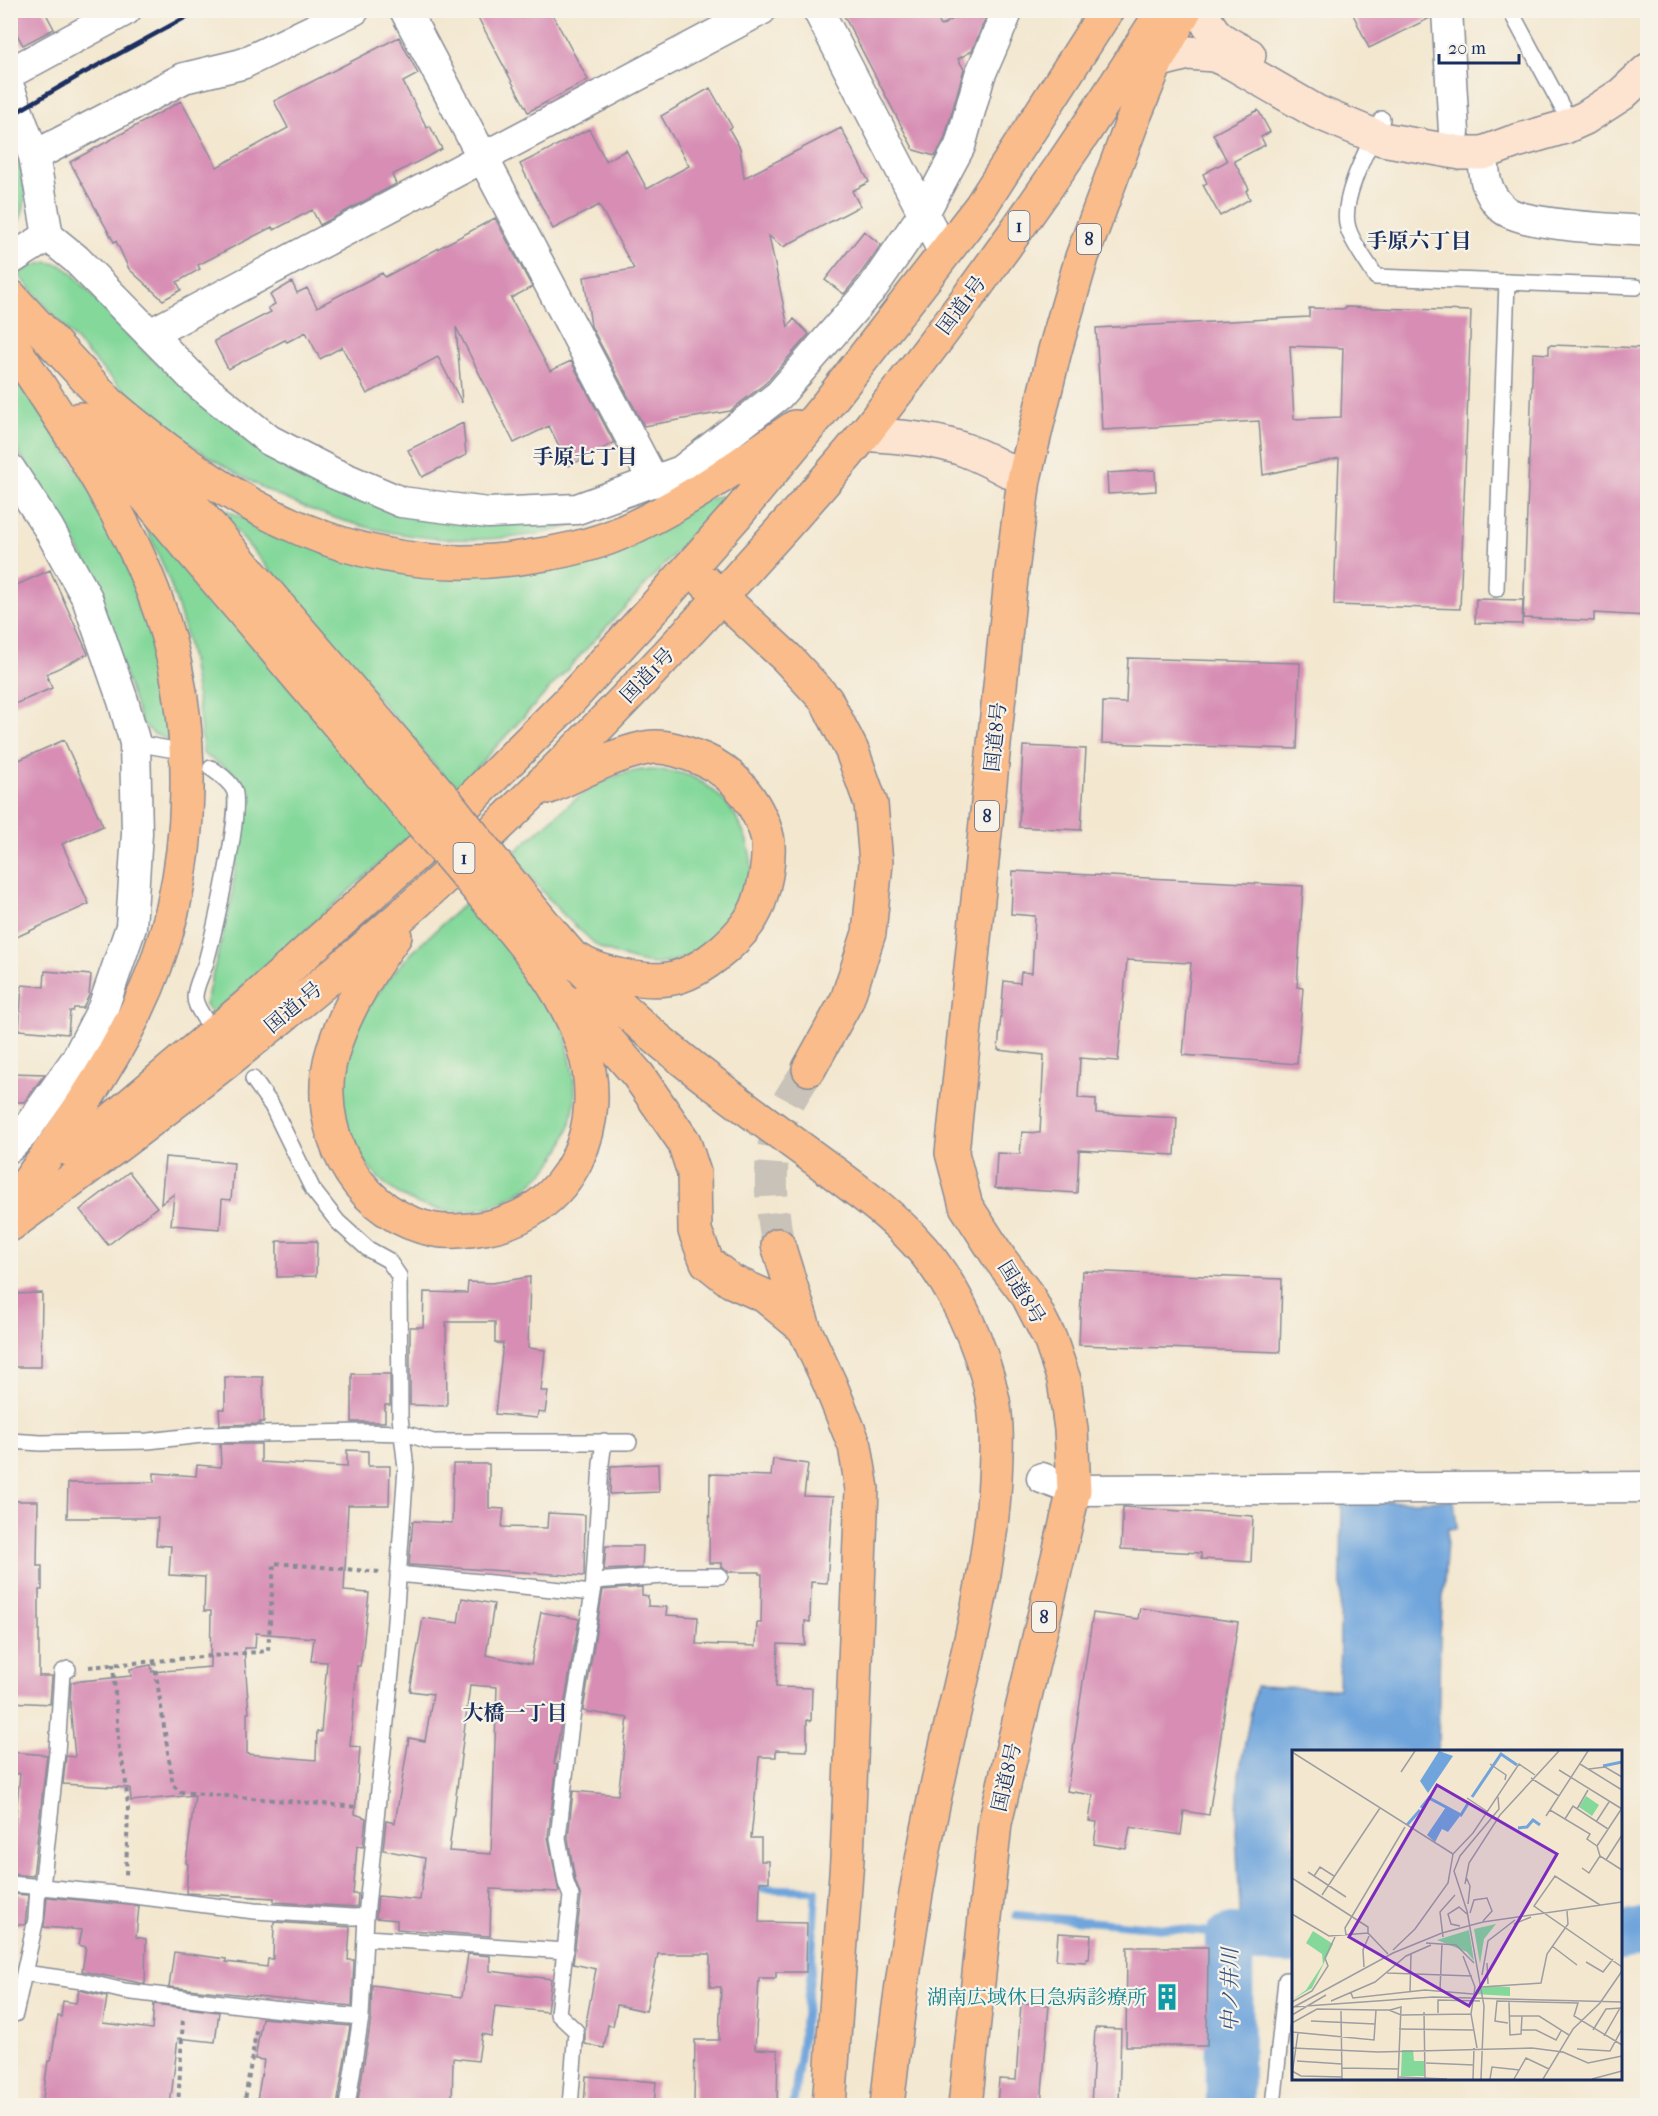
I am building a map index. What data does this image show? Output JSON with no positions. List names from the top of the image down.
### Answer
{
  "streets": {
    "highway": [
      "1",
      "8",
      "国道1号",
      "国道8号"
    ]
  },
  "crossings": [
    ["8", "国道1号"],
    ["8", "国道8号"]
  ],
  "districts": ["手原六丁目", "手原七丁目", "大橋一丁目"],
  "water": ["中ノ井川"],
  "places": {
    "building": ["湖南広域休日急病診療所"]
  },
  "scale_bar": "20 m"
}
